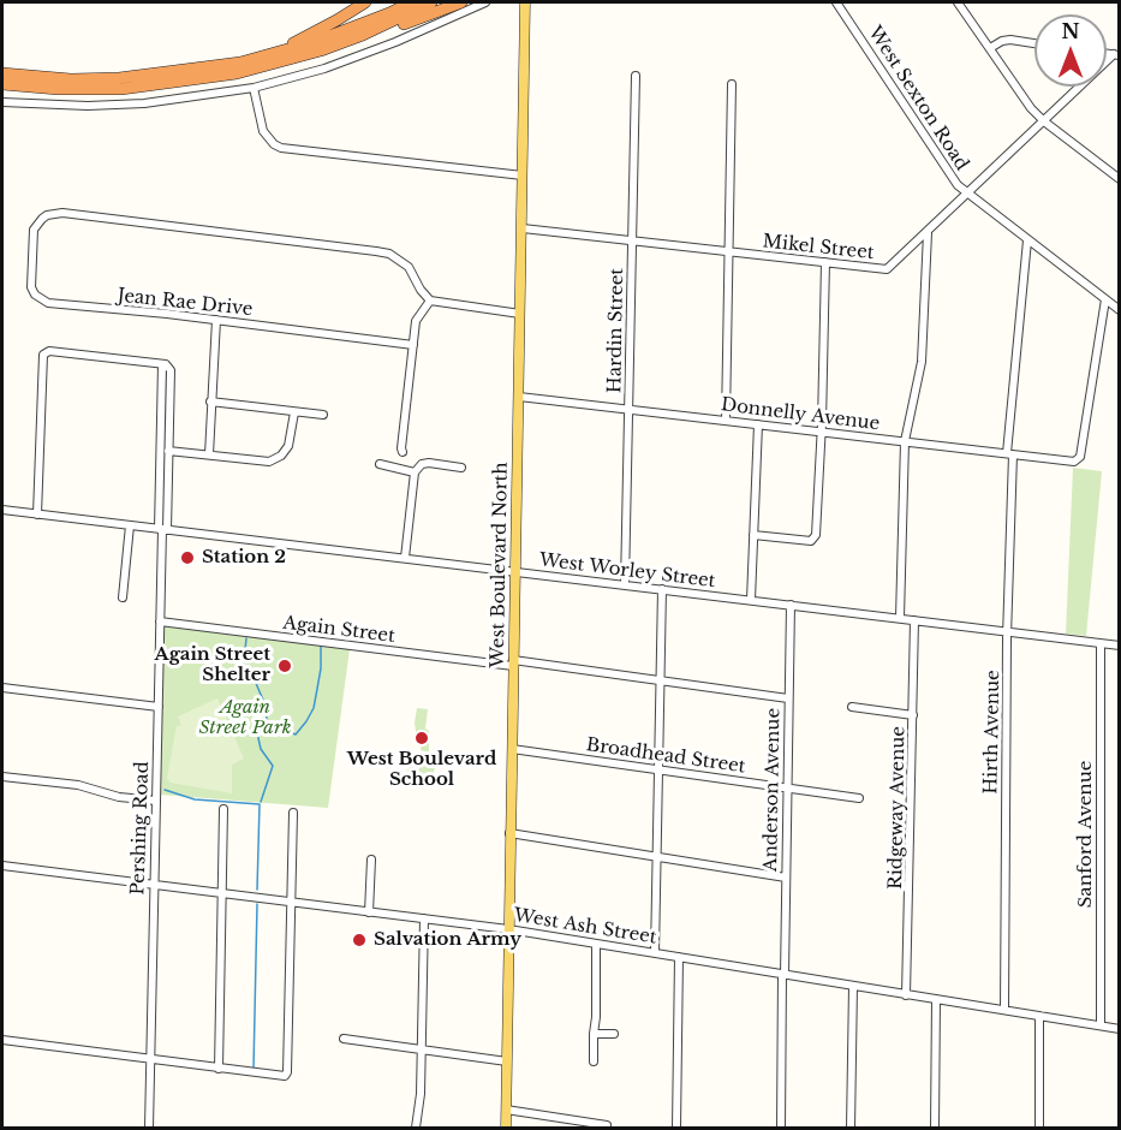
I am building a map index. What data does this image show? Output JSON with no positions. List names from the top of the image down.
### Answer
{
  "streets": {
    "main road": ["West Boulevard North"],
    "street": [
      "West Sexton Road",
      "Mikel Street",
      "Jean Rae Drive",
      "Hardin Street",
      "Donnelly Avenue",
      "West Worley Street",
      "Again Street",
      "Hirth Avenue",
      "Broadhead Street",
      "Anderson Avenue",
      "Ridgeway Avenue",
      "Pershing Road",
      "Sanford Avenue",
      "West Ash Street"
    ]
  },
  "crossings": [
    ["West Sexton Road", "Mikel Street"],
    ["West Sexton Road", "Donnelly Avenue"],
    ["West Sexton Road", "Hirth Avenue"],
    ["Mikel Street", "Hardin Street"],
    ["Mikel Street", "West Boulevard North"],
    ["Hardin Street", "Donnelly Avenue"],
    ["Hardin Street", "West Worley Street"],
    ["Donnelly Avenue", "West Boulevard North"],
    ["Donnelly Avenue", "Hirth Avenue"],
    ["West Boulevard North", "West Worley Street"],
    ["West Boulevard North", "Again Street"],
    ["West Boulevard North", "Broadhead Street"],
    ["West Boulevard North", "West Ash Street"],
    ["West Worley Street", "Hirth Avenue"],
    ["West Worley Street", "Anderson Avenue"],
    ["West Worley Street", "Ridgeway Avenue"],
    ["West Worley Street", "Pershing Road"],
    ["West Worley Street", "Sanford Avenue"],
    ["Again Street", "Anderson Avenue"],
    ["Again Street", "Pershing Road"],
    ["Hirth Avenue", "West Ash Street"],
    ["Broadhead Street", "Anderson Avenue"],
    ["Anderson Avenue", "West Ash Street"],
    ["Ridgeway Avenue", "West Ash Street"],
    ["Pershing Road", "West Ash Street"],
    ["Sanford Avenue", "West Ash Street"]
  ],
  "parks": ["Again Street Park"],
  "places": [
    "Station 2",
    "Again Street Shelter",
    "West Boulevard School",
    "Salvation Army"
  ],
  "north": "top"
}
